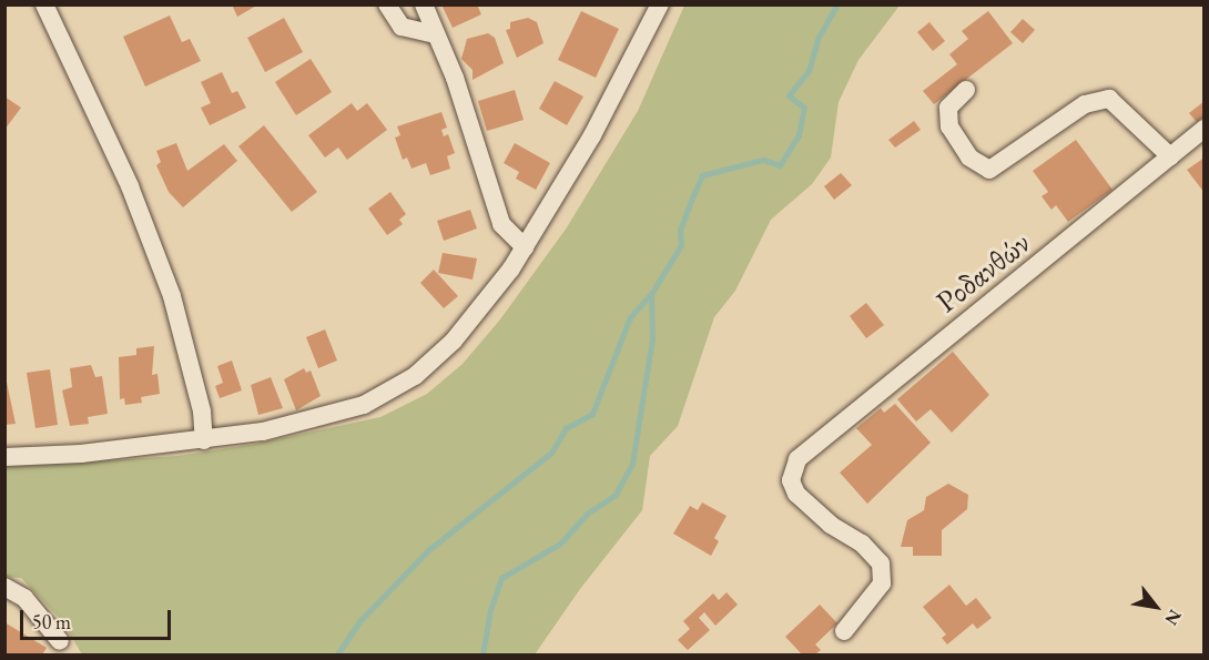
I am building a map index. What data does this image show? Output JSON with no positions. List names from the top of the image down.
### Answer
{
  "streets": {
    "street": ["Ροδανθών"]
  },
  "scale_bar": "50 m",
  "north": "bottom right"
}
